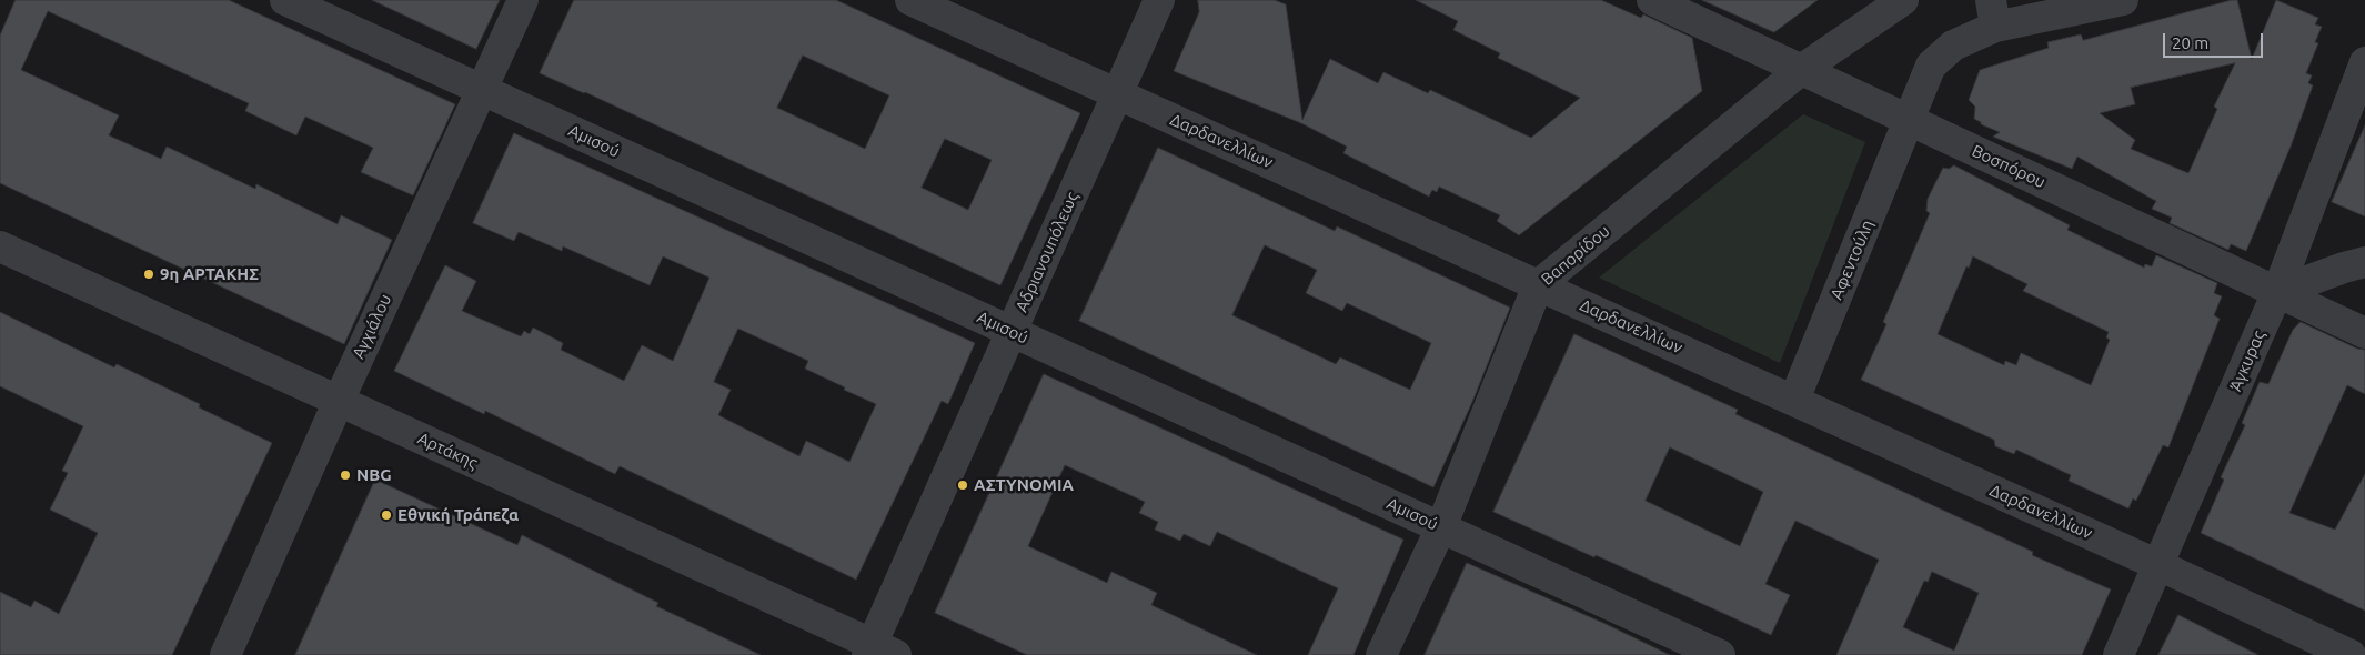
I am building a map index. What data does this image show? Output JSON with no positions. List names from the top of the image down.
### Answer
{
  "streets": {
    "street": [
      "Αμισού",
      "Δαρδανελλίων",
      "Βοσπόρου",
      "Αδριανουπόλεως",
      "Βαπορίδου",
      "Αφεντούλη",
      "Αγχιάλου",
      "Άγκυρας",
      "Αρτάκης"
    ]
  },
  "crossings": [
    ["Αμισού", "Αδριανουπόλεως"],
    ["Αμισού", "Βαπορίδου"],
    ["Αμισού", "Αγχιάλου"],
    ["Δαρδανελλίων", "Αδριανουπόλεως"],
    ["Δαρδανελλίων", "Βαπορίδου"],
    ["Δαρδανελλίων", "Αφεντούλη"],
    ["Δαρδανελλίων", "Άγκυρας"],
    ["Βοσπόρου", "Βαπορίδου"],
    ["Βοσπόρου", "Αφεντούλη"],
    ["Βοσπόρου", "Άγκυρας"],
    ["Αδριανουπόλεως", "Αρτάκης"],
    ["Αγχιάλου", "Αρτάκης"]
  ],
  "places": [
    "9η ΑΡΤΑΚΗΣ",
    "NBG",
    "ΑΣΤΥΝΟΜΙΑ",
    "Εθνική Τράπεζα"
  ],
  "scale_bar": "20 m"
}
